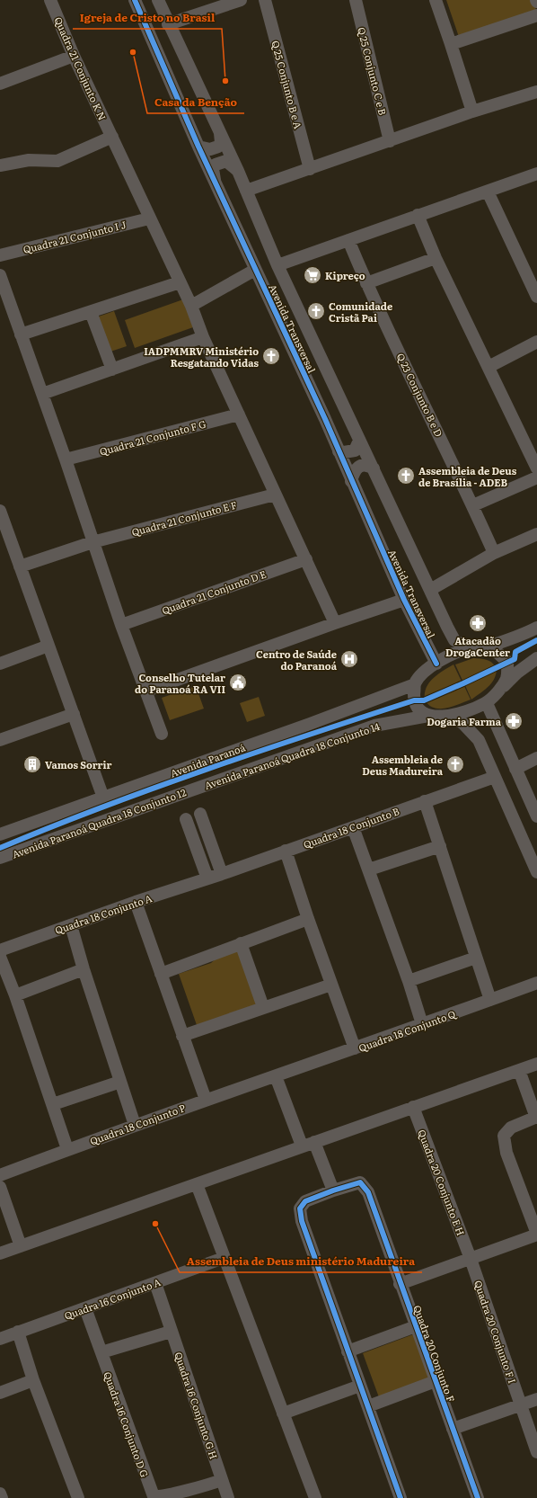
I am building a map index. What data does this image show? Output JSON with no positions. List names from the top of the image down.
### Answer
{
  "streets": {
    "street": [
      "Quadra 21 Conjunto K N",
      "Q 25 Conjunto C e B",
      "Q 25 Conjunto B e A",
      "Quadra 21 Conjunto I J",
      "Avenida Transversal",
      "Q 23 Conjunto B e D",
      "Quadra 21 Conjunto F G",
      "Quadra 21 Conjunto E F",
      "Quadra 21 Conjunto D E",
      "Avenida Paranoá Quadra 18 Conjunto 14",
      "Avenida Paranoá",
      "Avenida Paranoá Quadra 18 Conjunto 12",
      "Quadra 18 Conjunto B",
      "Quadra 18 Conjunto A",
      "Quadra 18 Conjunto Q",
      "Quadra 18 Conjunto P",
      "Quadra 20 Conjunto E H",
      "Quadra 16 Conjunto A",
      "Quadra 20 Conjunto F I",
      "Quadra 20 Conjunto F",
      "Quadra 16 Conjunto G H",
      "Quadra 16 Conjunto D G"
    ]
  },
  "crossings": [
    ["Quadra 21 Conjunto K N", "Quadra 21 Conjunto I J"],
    ["Quadra 21 Conjunto K N", "Quadra 21 Conjunto F G"],
    ["Quadra 21 Conjunto K N", "Quadra 21 Conjunto E F"],
    ["Quadra 21 Conjunto K N", "Quadra 21 Conjunto D E"],
    ["Avenida Transversal", "Avenida Paranoá Quadra 18 Conjunto 14"],
    ["Avenida Transversal", "Avenida Paranoá"],
    ["Avenida Paranoá Quadra 18 Conjunto 14", "Avenida Paranoá"],
    ["Avenida Paranoá Quadra 18 Conjunto 14", "Avenida Paranoá Quadra 18 Conjunto 12"],
    ["Quadra 18 Conjunto B", "Quadra 18 Conjunto A"],
    ["Quadra 18 Conjunto Q", "Quadra 18 Conjunto P"],
    ["Quadra 20 Conjunto E H", "Quadra 20 Conjunto F I"],
    ["Quadra 16 Conjunto A", "Quadra 16 Conjunto G H"],
    ["Quadra 16 Conjunto A", "Quadra 16 Conjunto D G"],
    ["Quadra 16 Conjunto G H", "Quadra 16 Conjunto D G"]
  ],
  "places": {
    "other": ["Casa da Benção", "Igreja de Cristo no Brasil", "Assembleia de Deus ministério Madureira"],
    "supermarket": ["Kipreço"],
    "church": [
      "Comunidade Cristã Pai",
      "IADPMMRV Ministério Resgatando Vidas",
      "Assembleia de Deus de Brasília - ADEB",
      "Assembleia de Deus Madureira"
    ],
    "pharmacy": ["Atacadão DrogaCenter", "Dogaria Farma"],
    "hospital": ["Centro de Saúde do Paranoá"],
    "public building": ["Conselho Tutelar do Paranoá RA VII"],
    "building": ["Vamos Sorrir"]
  }
}
